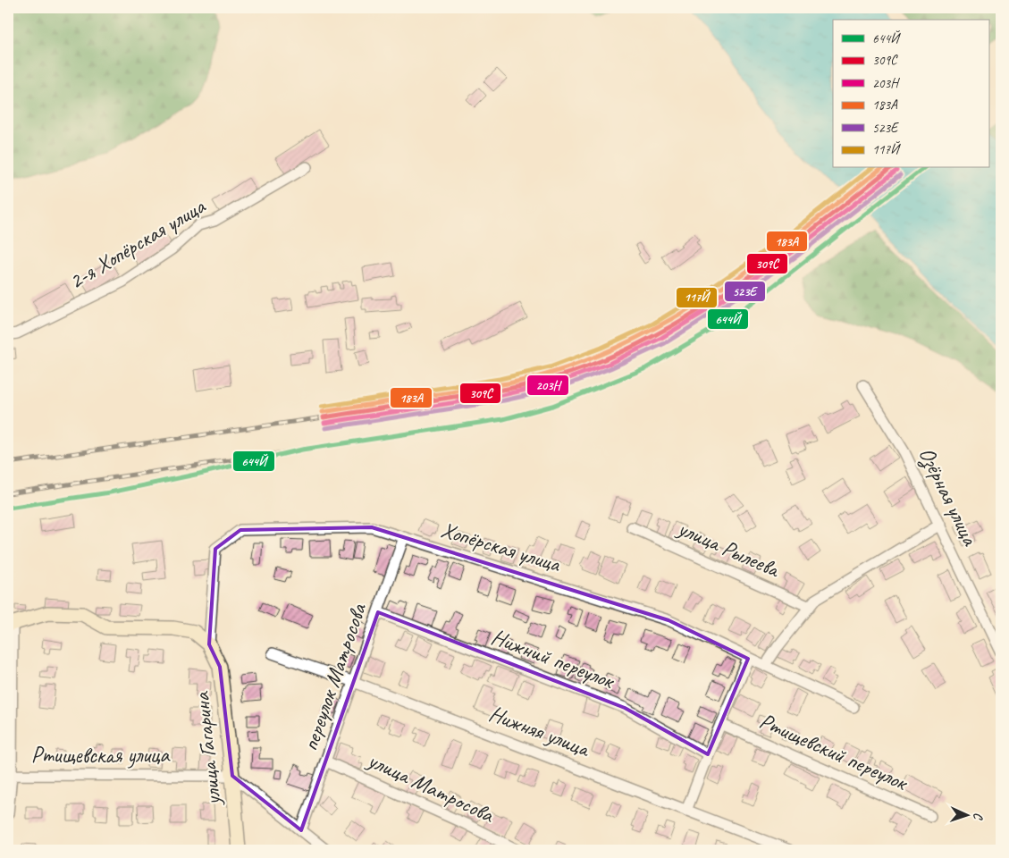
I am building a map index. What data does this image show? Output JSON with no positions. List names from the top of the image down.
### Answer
{
  "streets": {
    "street": [
      "2-я Хопёрская улица",
      "Озёрная улица",
      "Хопёрская улица",
      "улица Рылеева",
      "Нижний переулок",
      "переулок Матросова",
      "Нижняя улица",
      "улица Гагарина",
      "Ртищевский переулок",
      "Ртищевская улица",
      "улица Матросова"
    ]
  },
  "crossings": [
    ["Хопёрская улица", "переулок Матросова"],
    ["Хопёрская улица", "улица Гагарина"],
    ["Нижний переулок", "переулок Матросова"],
    ["переулок Матросова", "Нижняя улица"],
    ["переулок Матросова", "улица Матросова"],
    ["улица Гагарина", "Ртищевская улица"]
  ],
  "lines": [
    "transit line 644Й",
    "transit line 309С",
    "transit line 183А",
    "transit line 117Й",
    "transit line 203Н",
    "transit line 523Е"
  ],
  "legend": [
    "644Й",
    "309С",
    "203Н",
    "183А",
    "523Е",
    "117Й"
  ],
  "north": "right"
}
